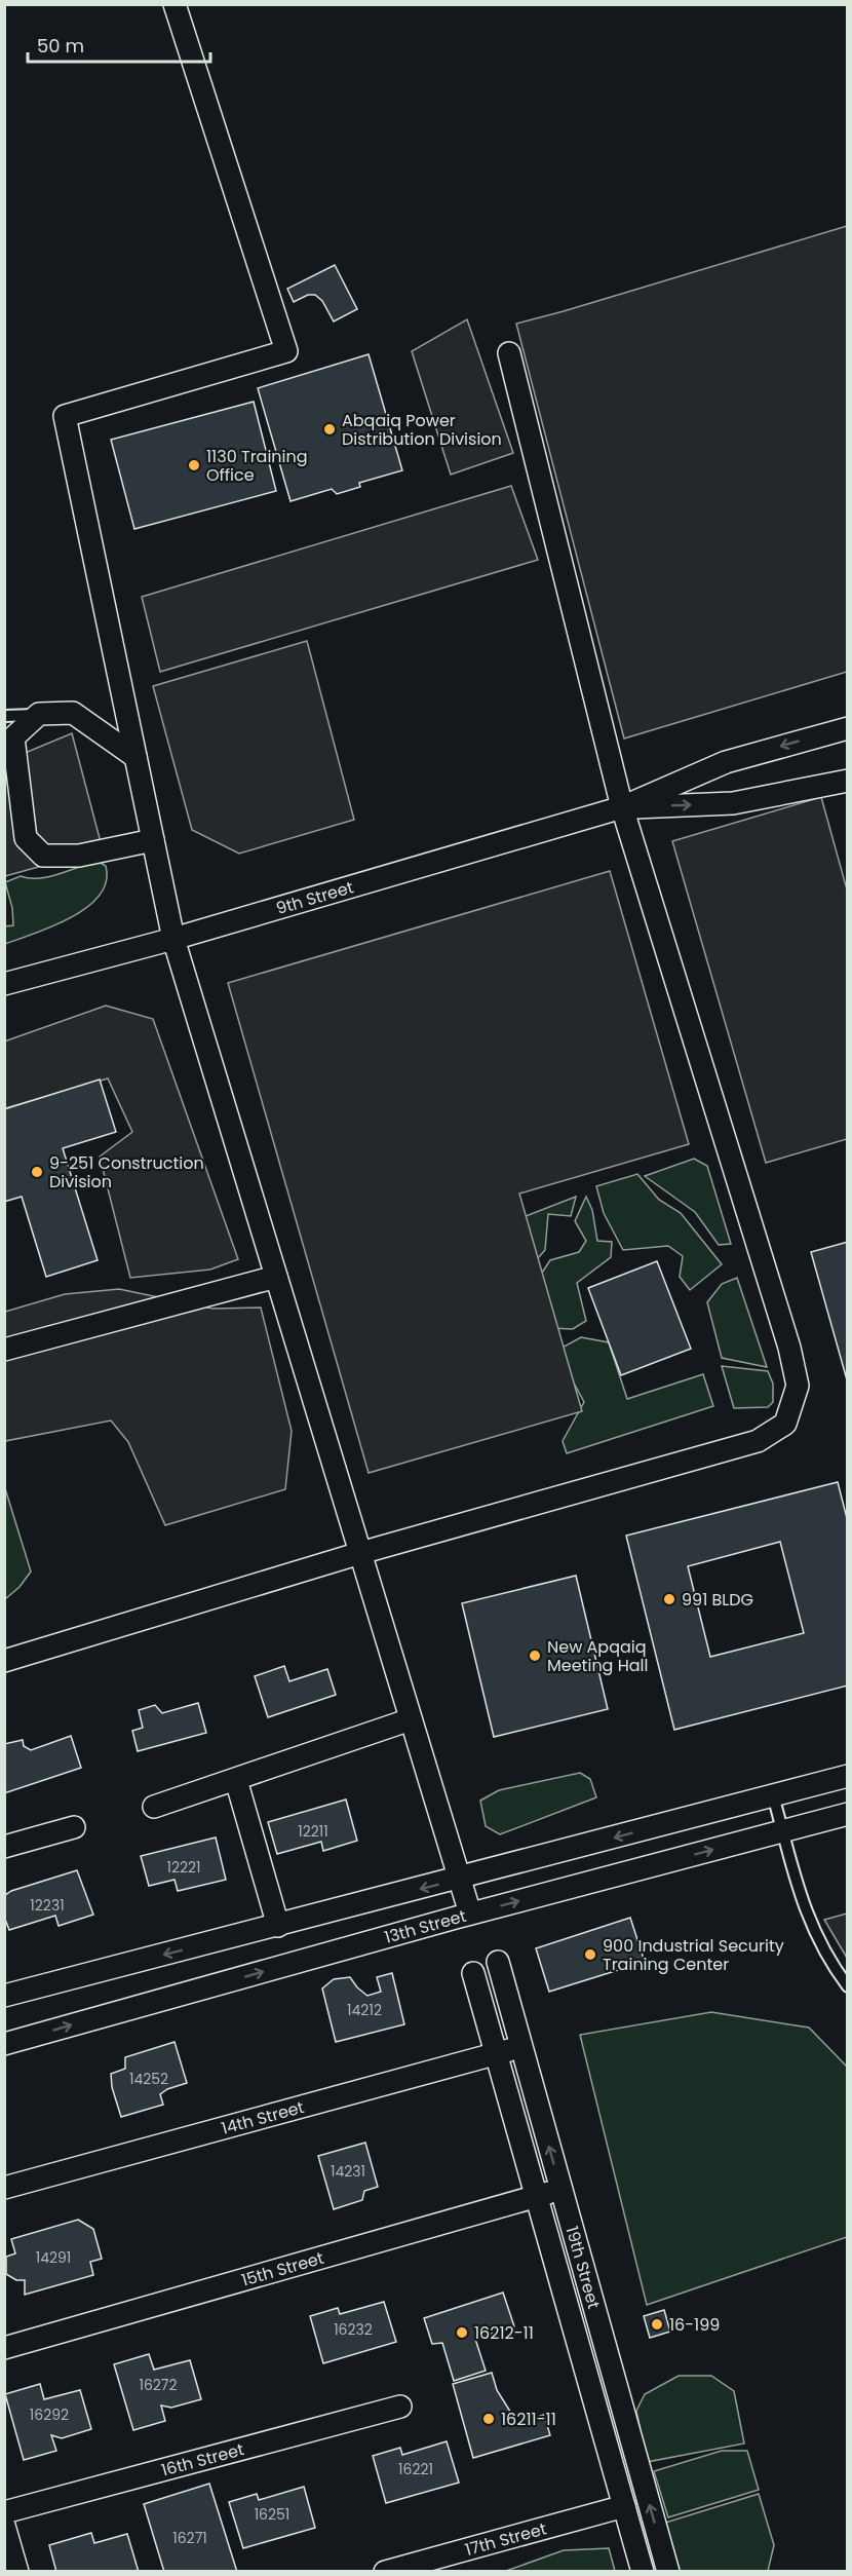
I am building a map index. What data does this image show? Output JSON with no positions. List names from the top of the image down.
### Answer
{
  "streets": {
    "street": [
      "9th Street",
      "13th Street",
      "14th Street",
      "19th Street",
      "15th Street",
      "16th Street",
      "17th Street"
    ]
  },
  "crossings": [
    ["14th Street", "19th Street"],
    ["19th Street", "15th Street"],
    ["19th Street", "17th Street"]
  ],
  "places": [
    "Abqaiq Power Distribution Division",
    "1130 Training Office",
    "9-251 Construction Division",
    "991 BLDG",
    "New Apqaiq Meeting Hall",
    "900 Industrial Security Training Center",
    "16-199",
    "16212-11",
    "16211-11"
  ],
  "house_numbers": [
    "12211",
    "12221",
    "12231",
    "14212",
    "14252",
    "14231",
    "14291",
    "16232",
    "16272",
    "16292",
    "16221",
    "16251",
    "16271"
  ],
  "scale_bar": "50 m"
}
